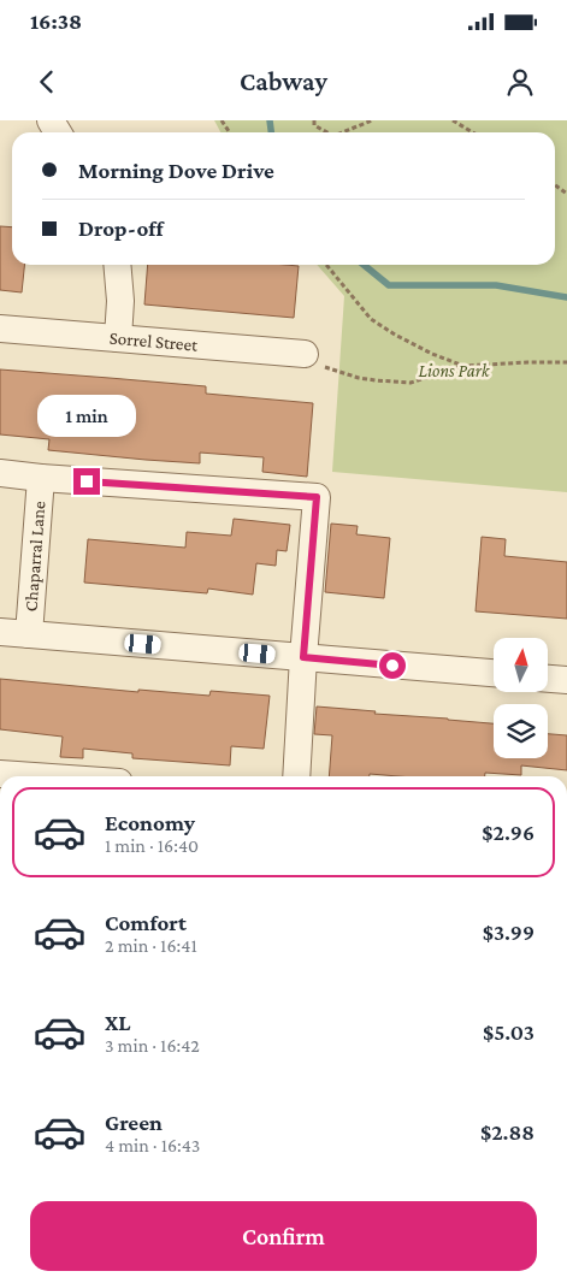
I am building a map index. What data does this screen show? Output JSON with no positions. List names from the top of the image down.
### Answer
{
  "streets": {
    "street": ["Sorrel Street", "Chaparral Lane"]
  },
  "parks": ["Lions Park"],
  "north": "top",
  "page": {
    "status": "16:38",
    "header": "Cabway",
    "banner": ["Morning Dove Drive", "Drop-off"],
    "bubble": "1 min",
    "list": [
      {
        "name": "Economy",
        "note": "1 min · 16:40",
        "value": "$2.96"
      },
      {
        "name": "Comfort",
        "note": "2 min · 16:41",
        "value": "$3.99"
      },
      {
        "name": "XL",
        "note": "3 min · 16:42",
        "value": "$5.03"
      },
      {
        "name": "Green",
        "note": "4 min · 16:43",
        "value": "$2.88"
      }
    ],
    "buttons": "Confirm"
  }
}
